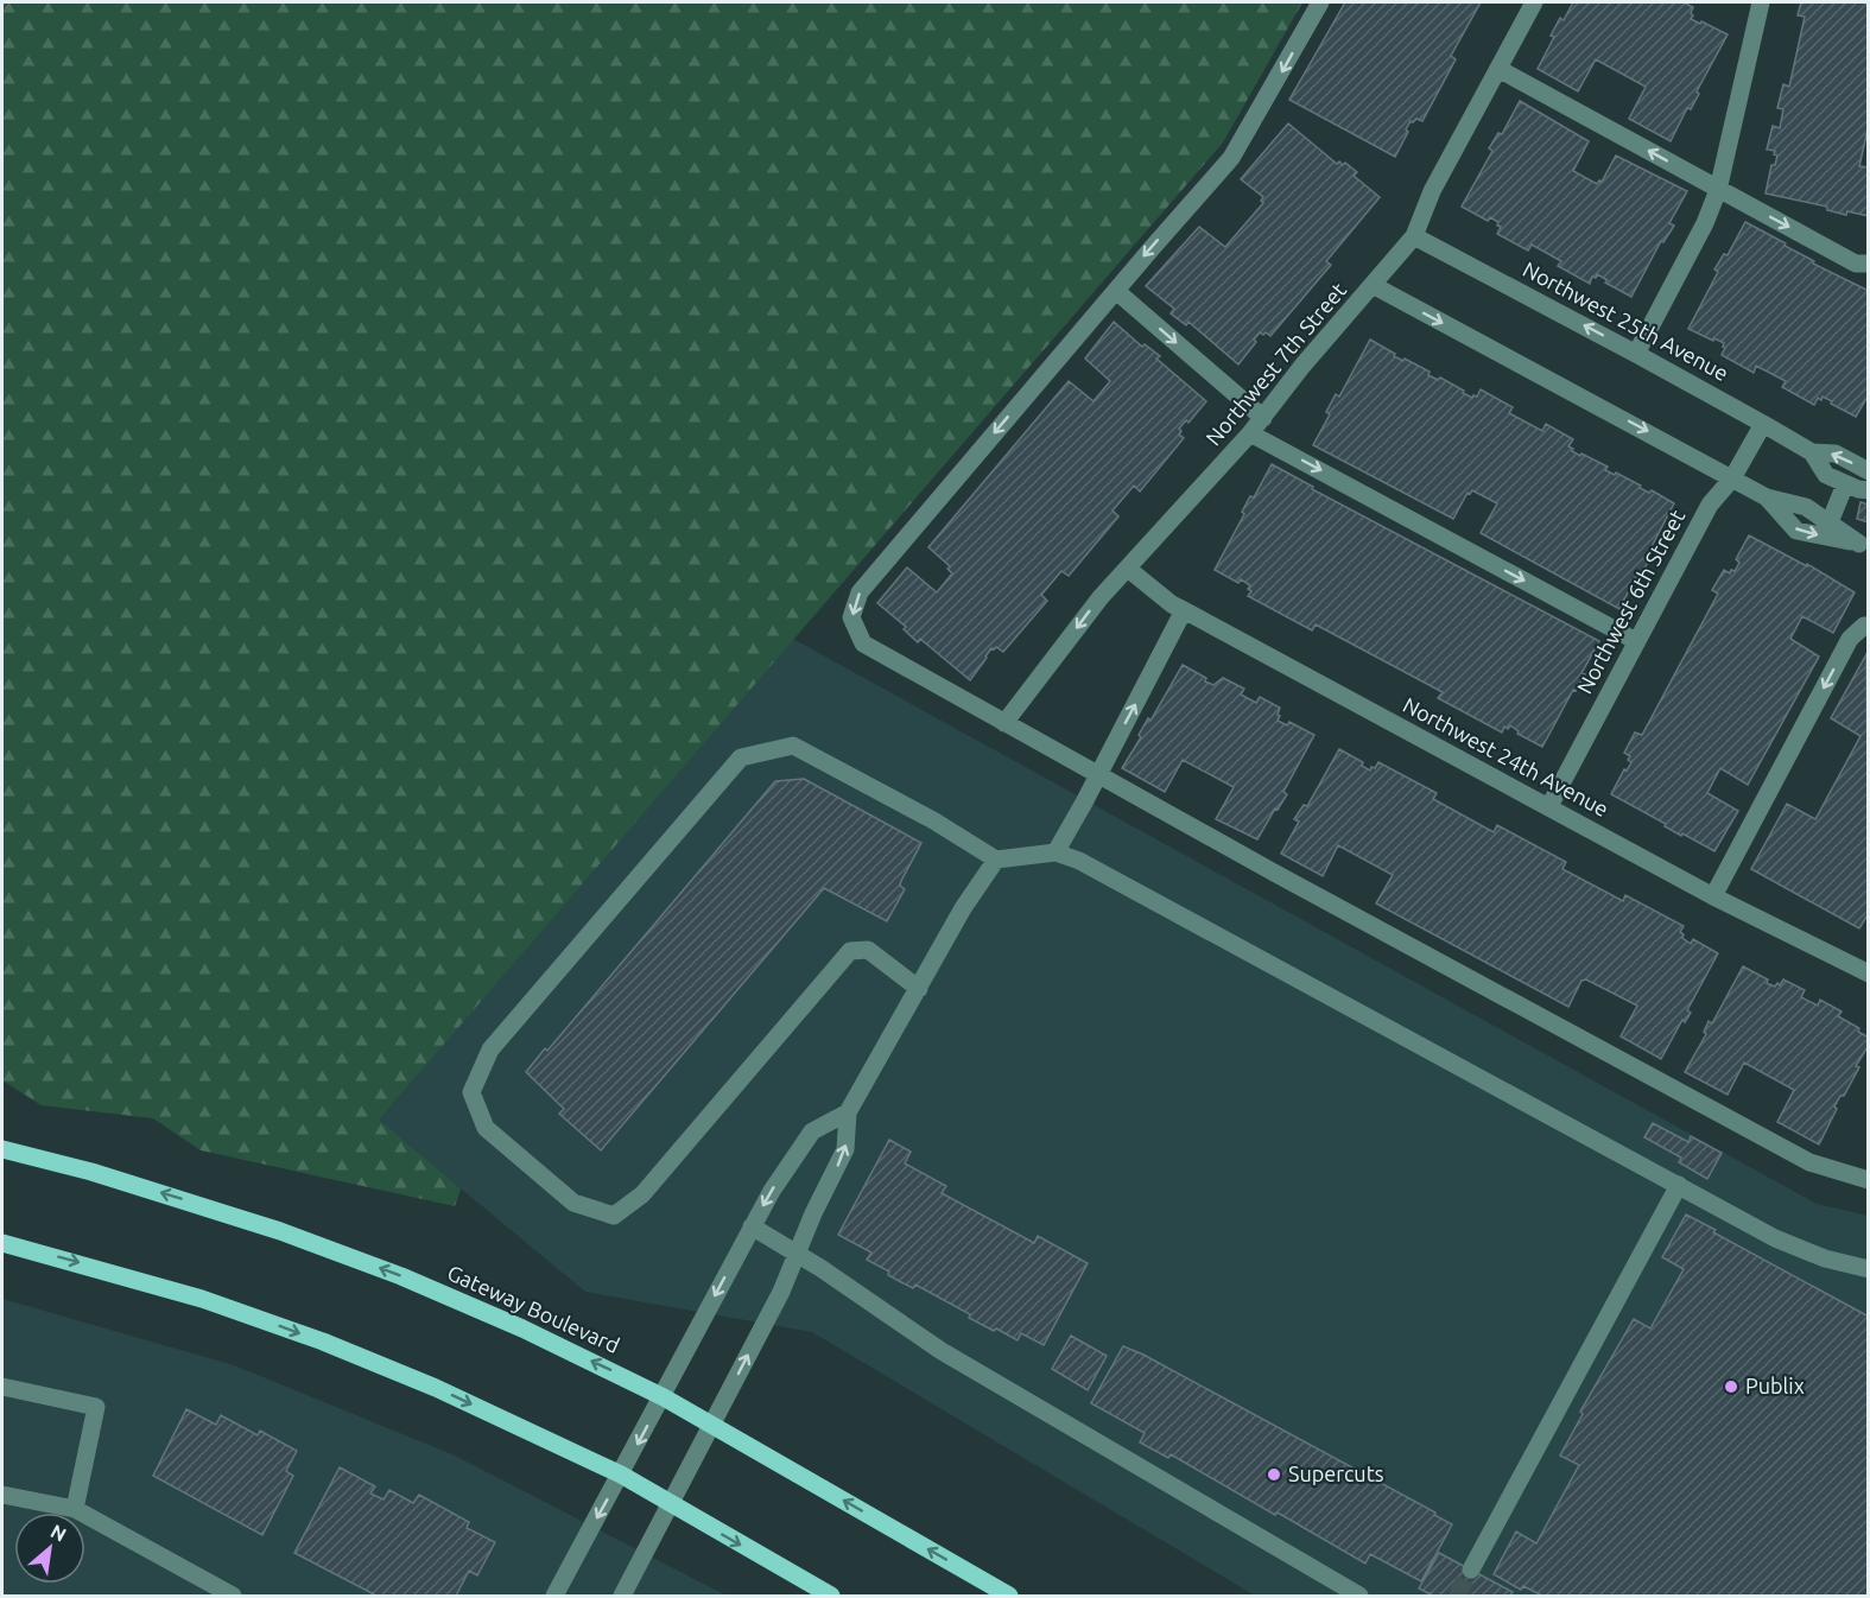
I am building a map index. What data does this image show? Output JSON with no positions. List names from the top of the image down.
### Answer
{
  "streets": {
    "main road": ["Gateway Boulevard"],
    "street": [
      "Northwest 25th Avenue",
      "Northwest 7th Street",
      "Northwest 6th Street",
      "Northwest 24th Avenue"
    ]
  },
  "crossings": [
    ["Northwest 25th Avenue", "Northwest 7th Street"],
    ["Northwest 25th Avenue", "Northwest 6th Street"],
    ["Northwest 7th Street", "Northwest 24th Avenue"],
    ["Northwest 6th Street", "Northwest 24th Avenue"]
  ],
  "places": ["Publix", "Supercuts"],
  "north": "top right"
}
